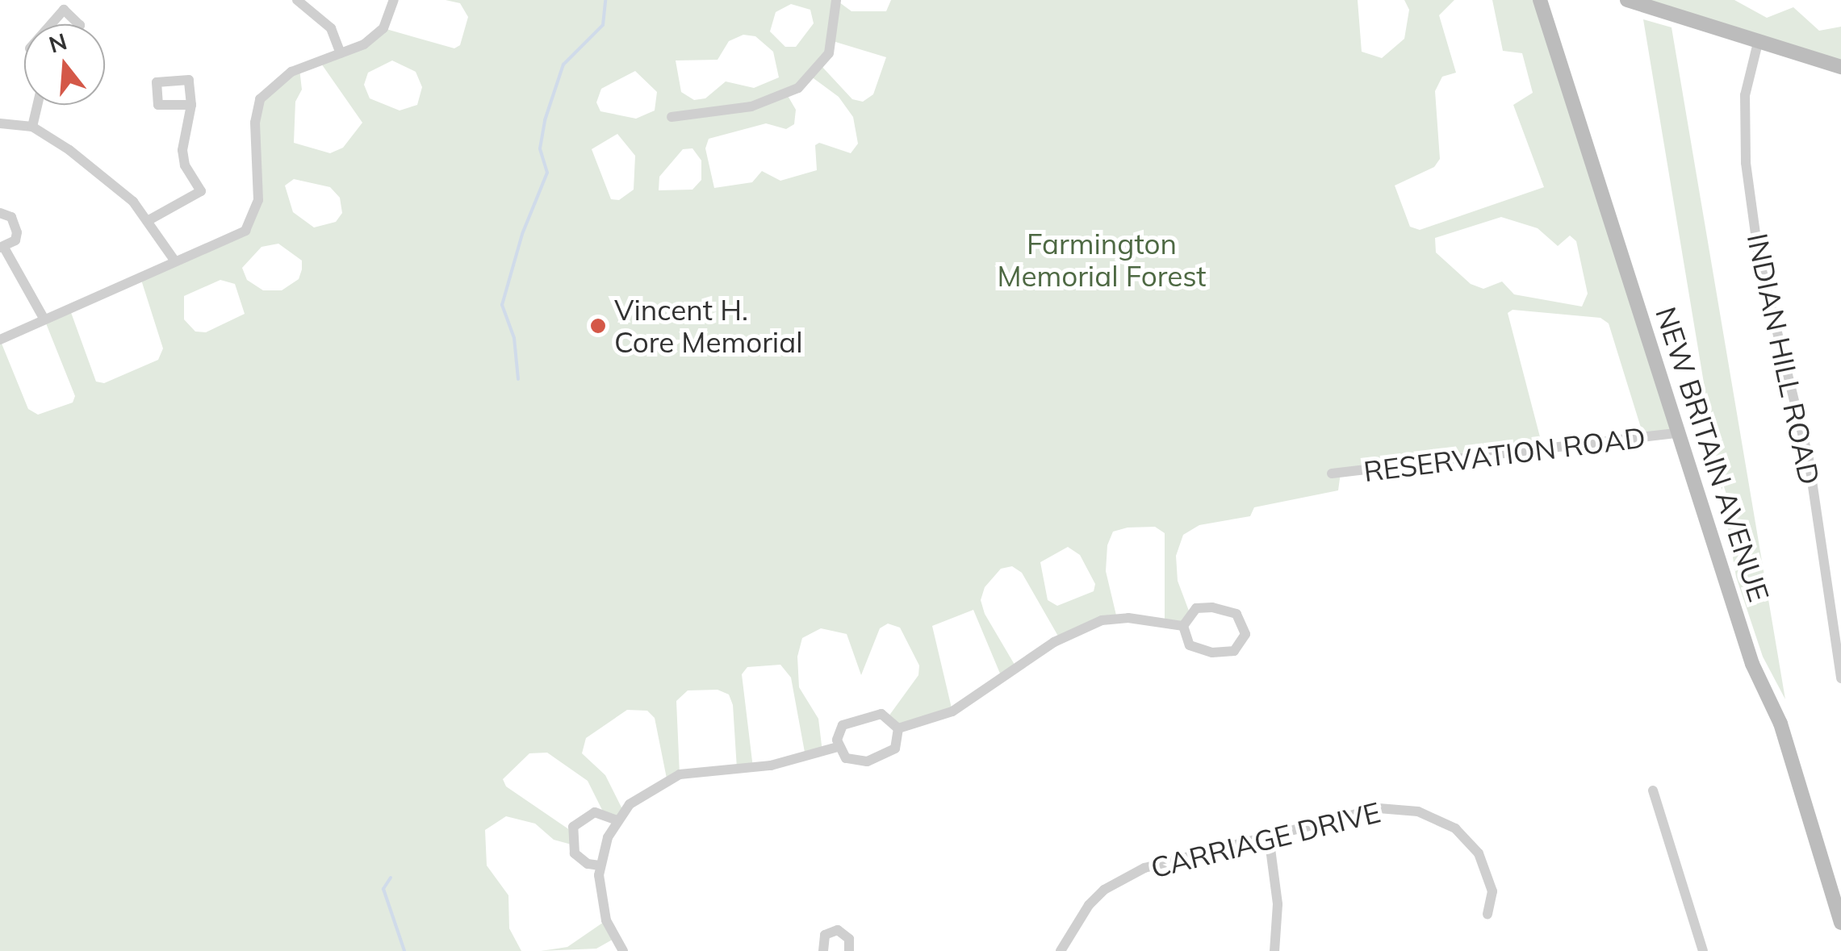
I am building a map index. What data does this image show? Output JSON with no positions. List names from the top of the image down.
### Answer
{
  "streets": {
    "street": [
      "INDIAN HILL ROAD",
      "RESERVATION ROAD",
      "NEW BRITAIN AVENUE",
      "CARRIAGE DRIVE"
    ]
  },
  "crossings": [
    ["RESERVATION ROAD", "NEW BRITAIN AVENUE"]
  ],
  "parks": ["Farmington Memorial Forest"],
  "places": ["Vincent H. Core Memorial"],
  "north": "top"
}
